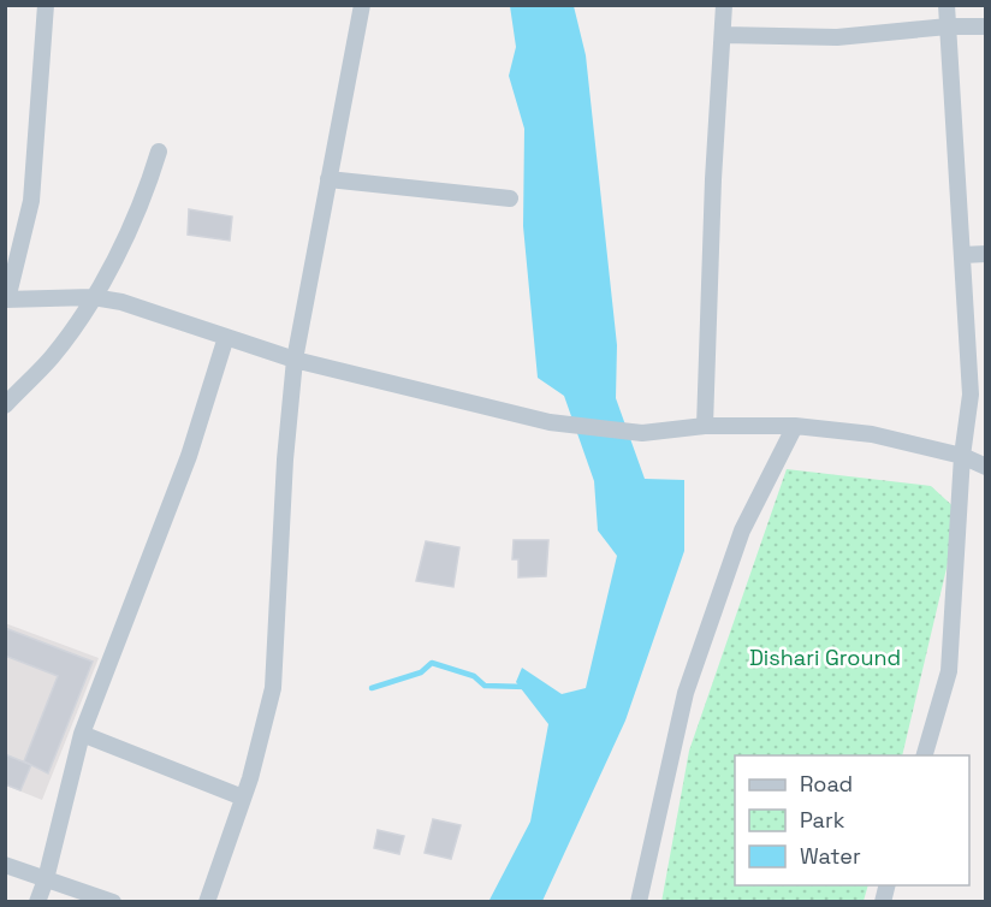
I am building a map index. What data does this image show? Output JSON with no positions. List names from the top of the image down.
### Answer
{
  "parks": ["Dishari Ground"],
  "legend": ["Road", "Park", "Water"]
}
